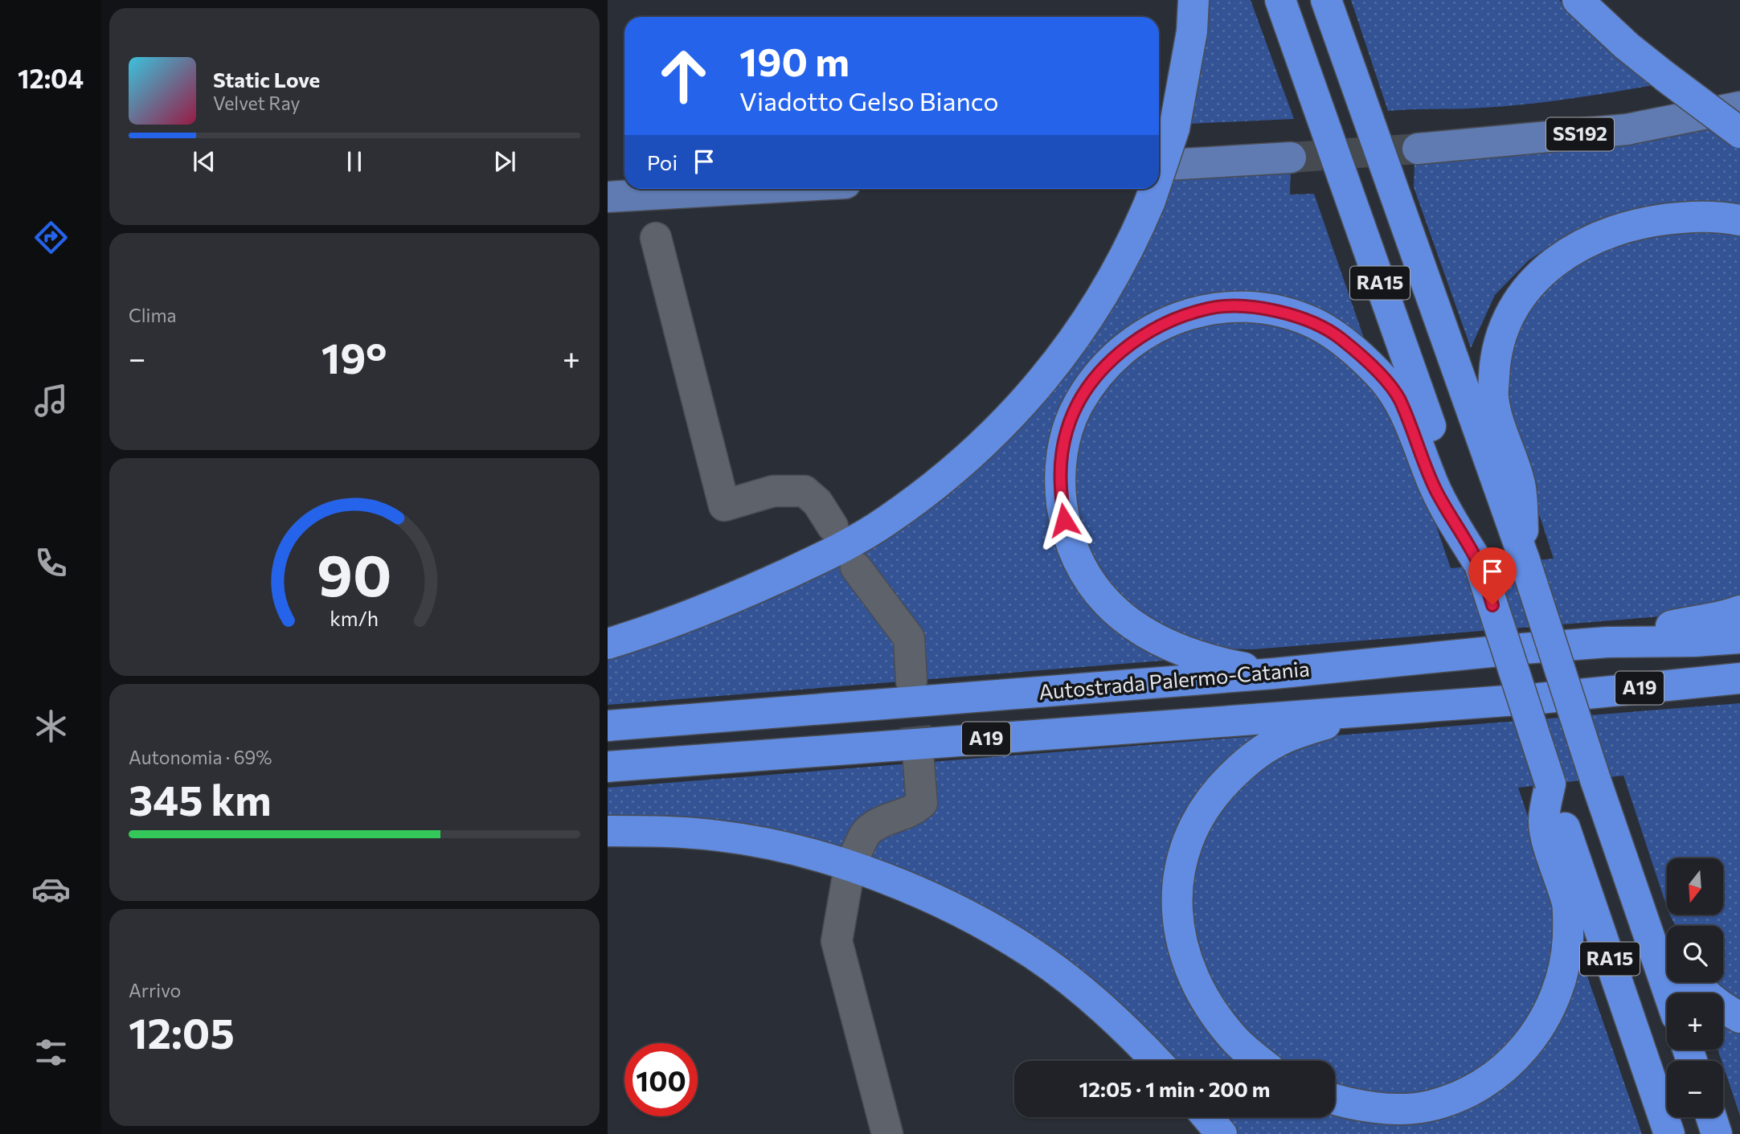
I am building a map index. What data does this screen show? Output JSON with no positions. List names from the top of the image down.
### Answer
{
  "streets": {
    "highway": ["RA15", "Autostrada Palermo-Catania", "A19"],
    "main road": ["SS192"]
  },
  "north": "bottom",
  "page": {
    "tabs": "12:04",
    "turn": ["190 m", "Viadotto Gelso Bianco"],
    "song": ["Static Love", "Velvet Ray"],
    "then": "Poi",
    "tile": [
      "Clima",
      ["Autonomia · 69%", "345 km"],
      ["Arrivo", "12:05"]
    ],
    "heat": ["−", "19°", "+"],
    "map_buttons": ["+", "−"],
    "limit": "100",
    "trip": "12:05 · 1 min · 200 m",
    "gauge": ["90", "km/h"]
  }
}
